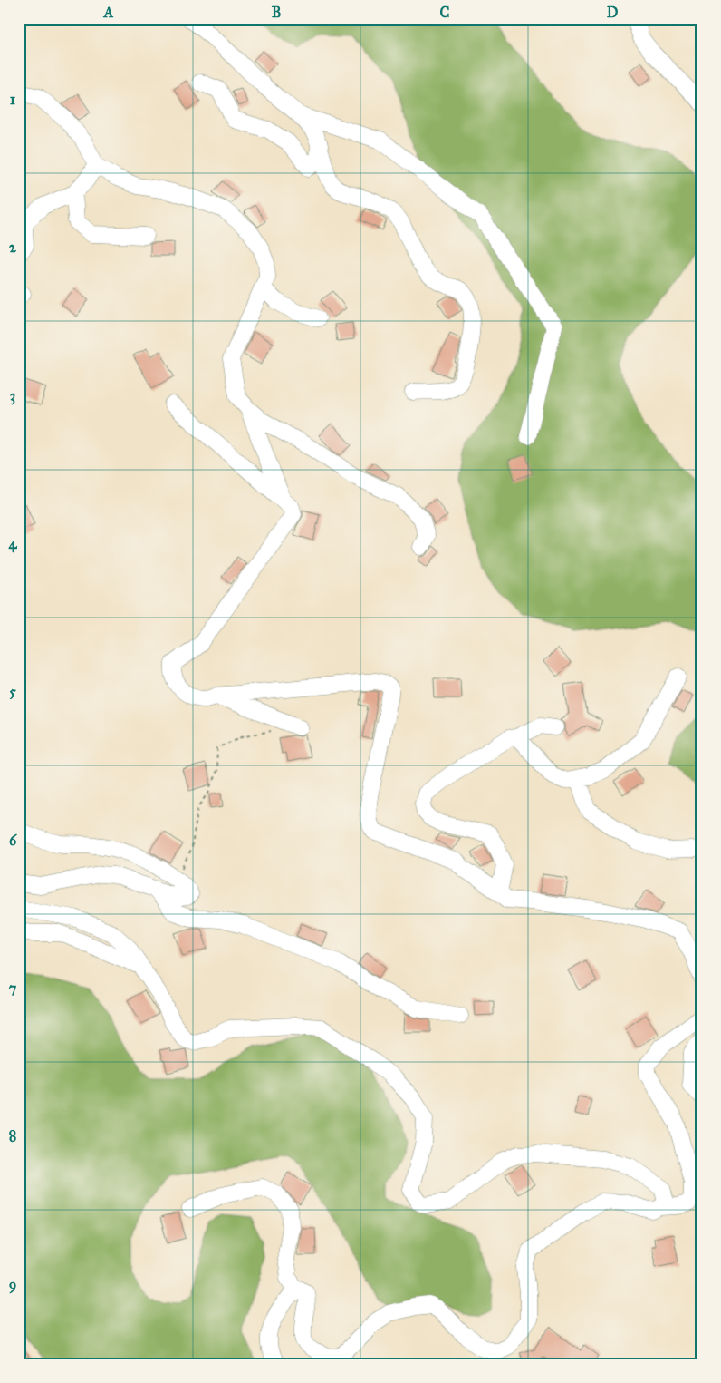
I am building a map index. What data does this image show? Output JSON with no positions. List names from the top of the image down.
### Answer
{
  "grid": {
    "columns": [
      "A",
      "B",
      "C",
      "D"
    ],
    "rows": [
      "1",
      "2",
      "3",
      "4",
      "5",
      "6",
      "7",
      "8",
      "9"
    ]
  }
}
